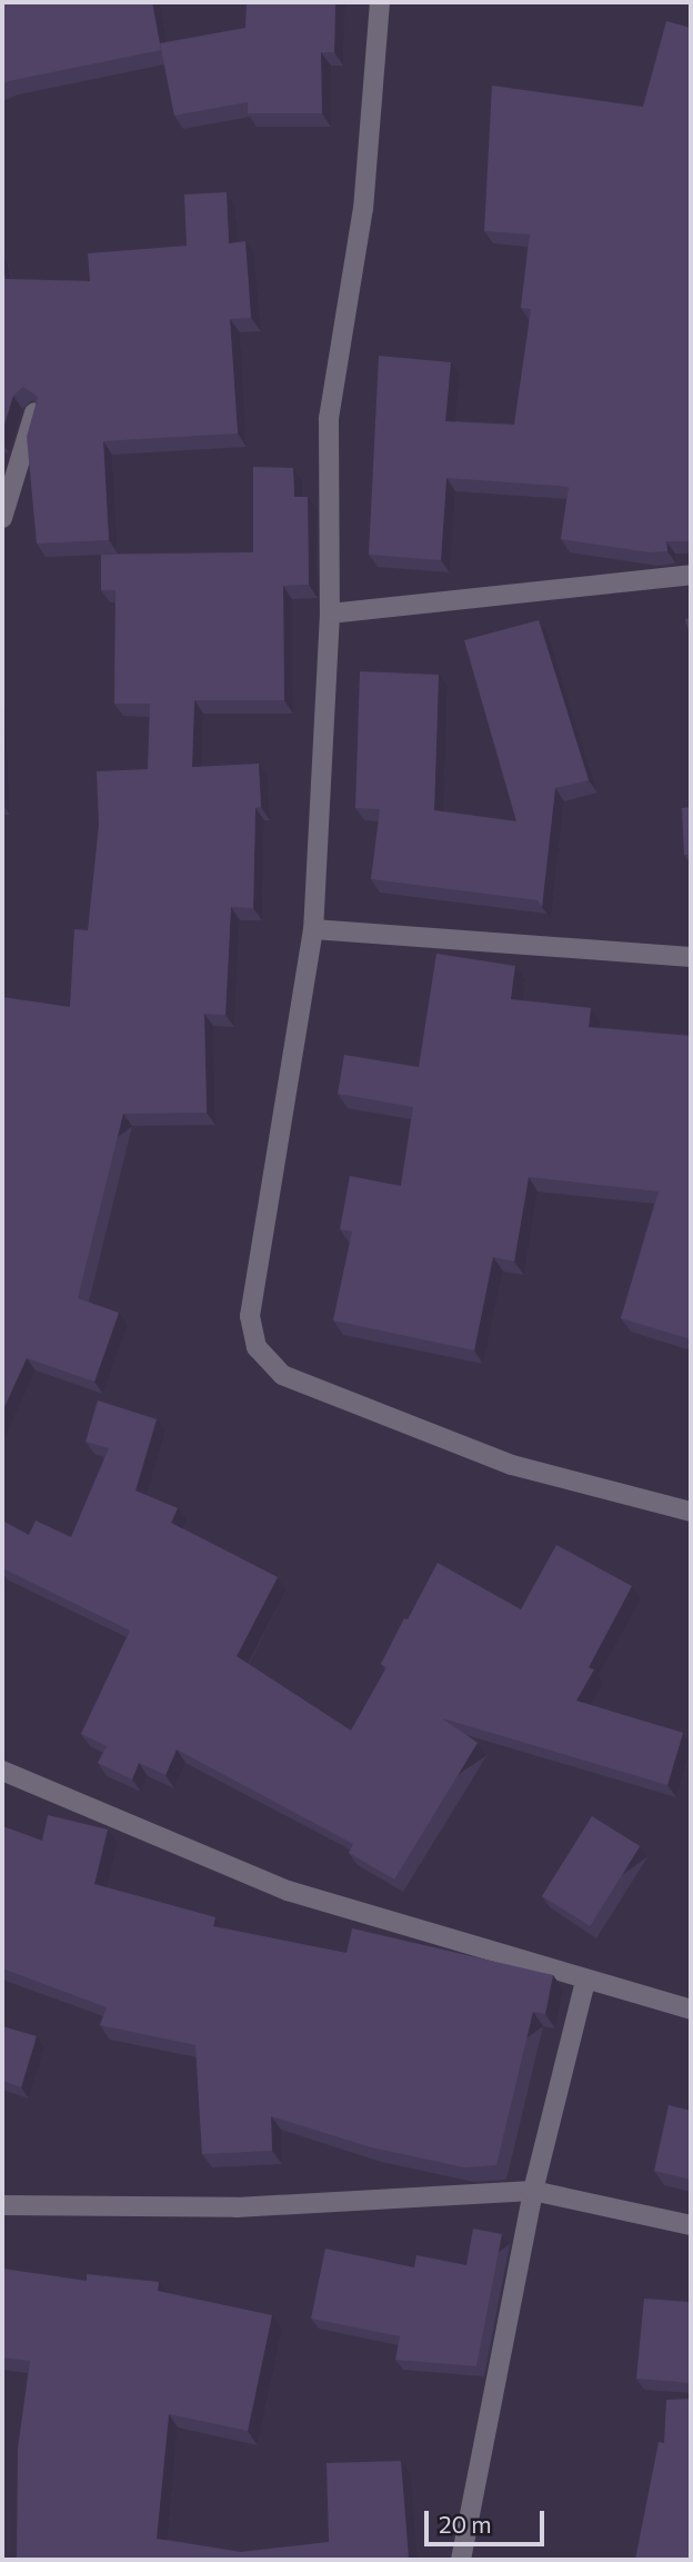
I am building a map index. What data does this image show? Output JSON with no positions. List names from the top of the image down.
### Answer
{
  "scale_bar": "20 m"
}
